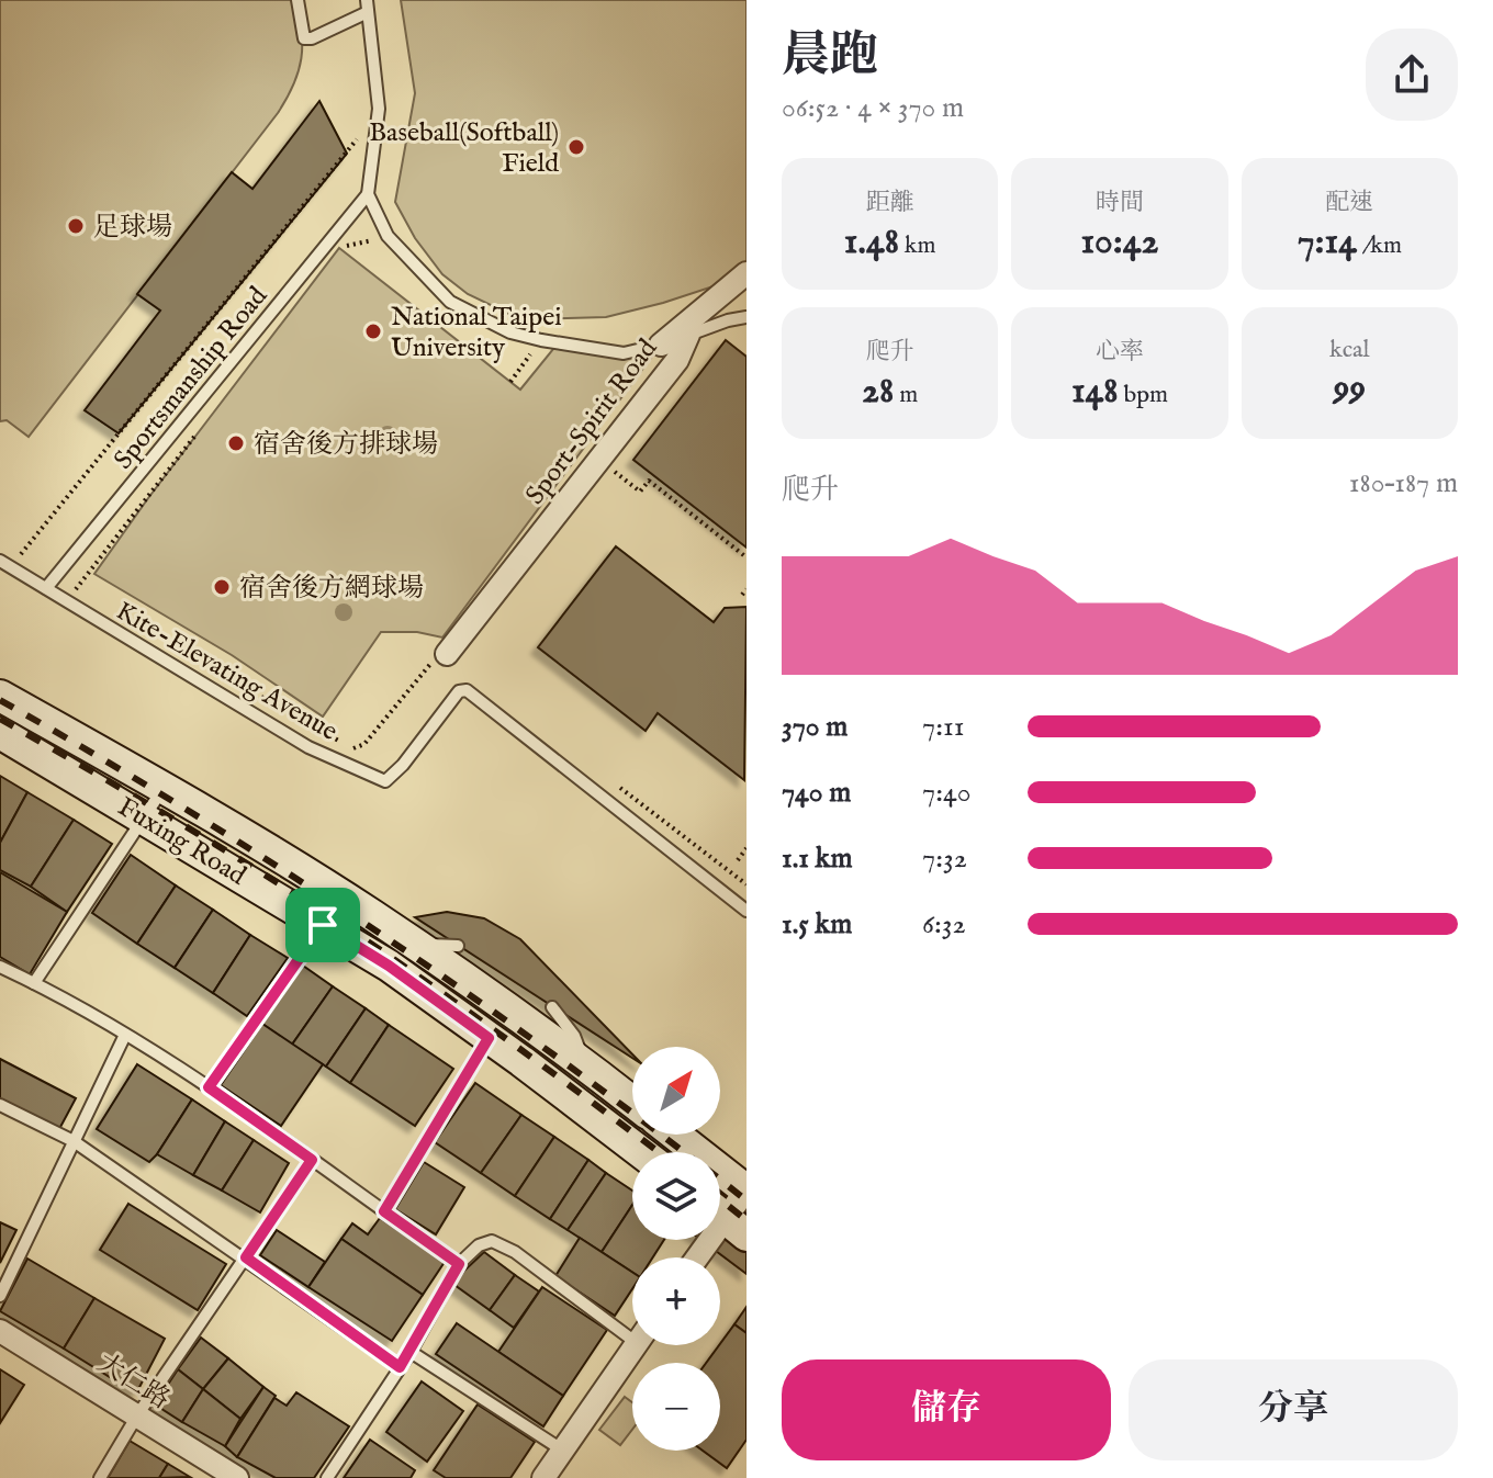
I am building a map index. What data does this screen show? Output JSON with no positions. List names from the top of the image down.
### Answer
{
  "streets": {
    "main road": ["Fuxing Road"],
    "street": ["Sport-Spirit Road", "大仁路"],
    "lane": ["Sportsmanship Road", "Kite-Elevating Avenue"]
  },
  "crossings": [
    ["Sportsmanship Road", "Kite-Elevating Avenue"]
  ],
  "places": [
    "Baseball(Softball) Field",
    "足球場",
    "National Taipei University",
    "宿舍後方排球場",
    "宿舍後方網球場"
  ],
  "north": "top right",
  "page": {
    "heading": ["晨跑", "06:52 · 4 × 370 m"],
    "stats": [
      ["距離", "1.48 km"],
      ["時間", "10:42"],
      ["配速", "7:14 /km"],
      ["爬升", "28 m"],
      ["心率", "148 bpm"],
      ["kcal", "99"]
    ],
    "chart": ["爬升", "180–187 m"],
    "list": [
      {
        "name": "370 m",
        "note": "7:11"
      },
      {
        "name": "740 m",
        "note": "7:40"
      },
      {
        "name": "1.1 km",
        "note": "7:32"
      },
      {
        "name": "1.5 km",
        "note": "6:32"
      }
    ],
    "map_buttons": ["+", "−"],
    "buttons": ["儲存", "分享"]
  }
}
